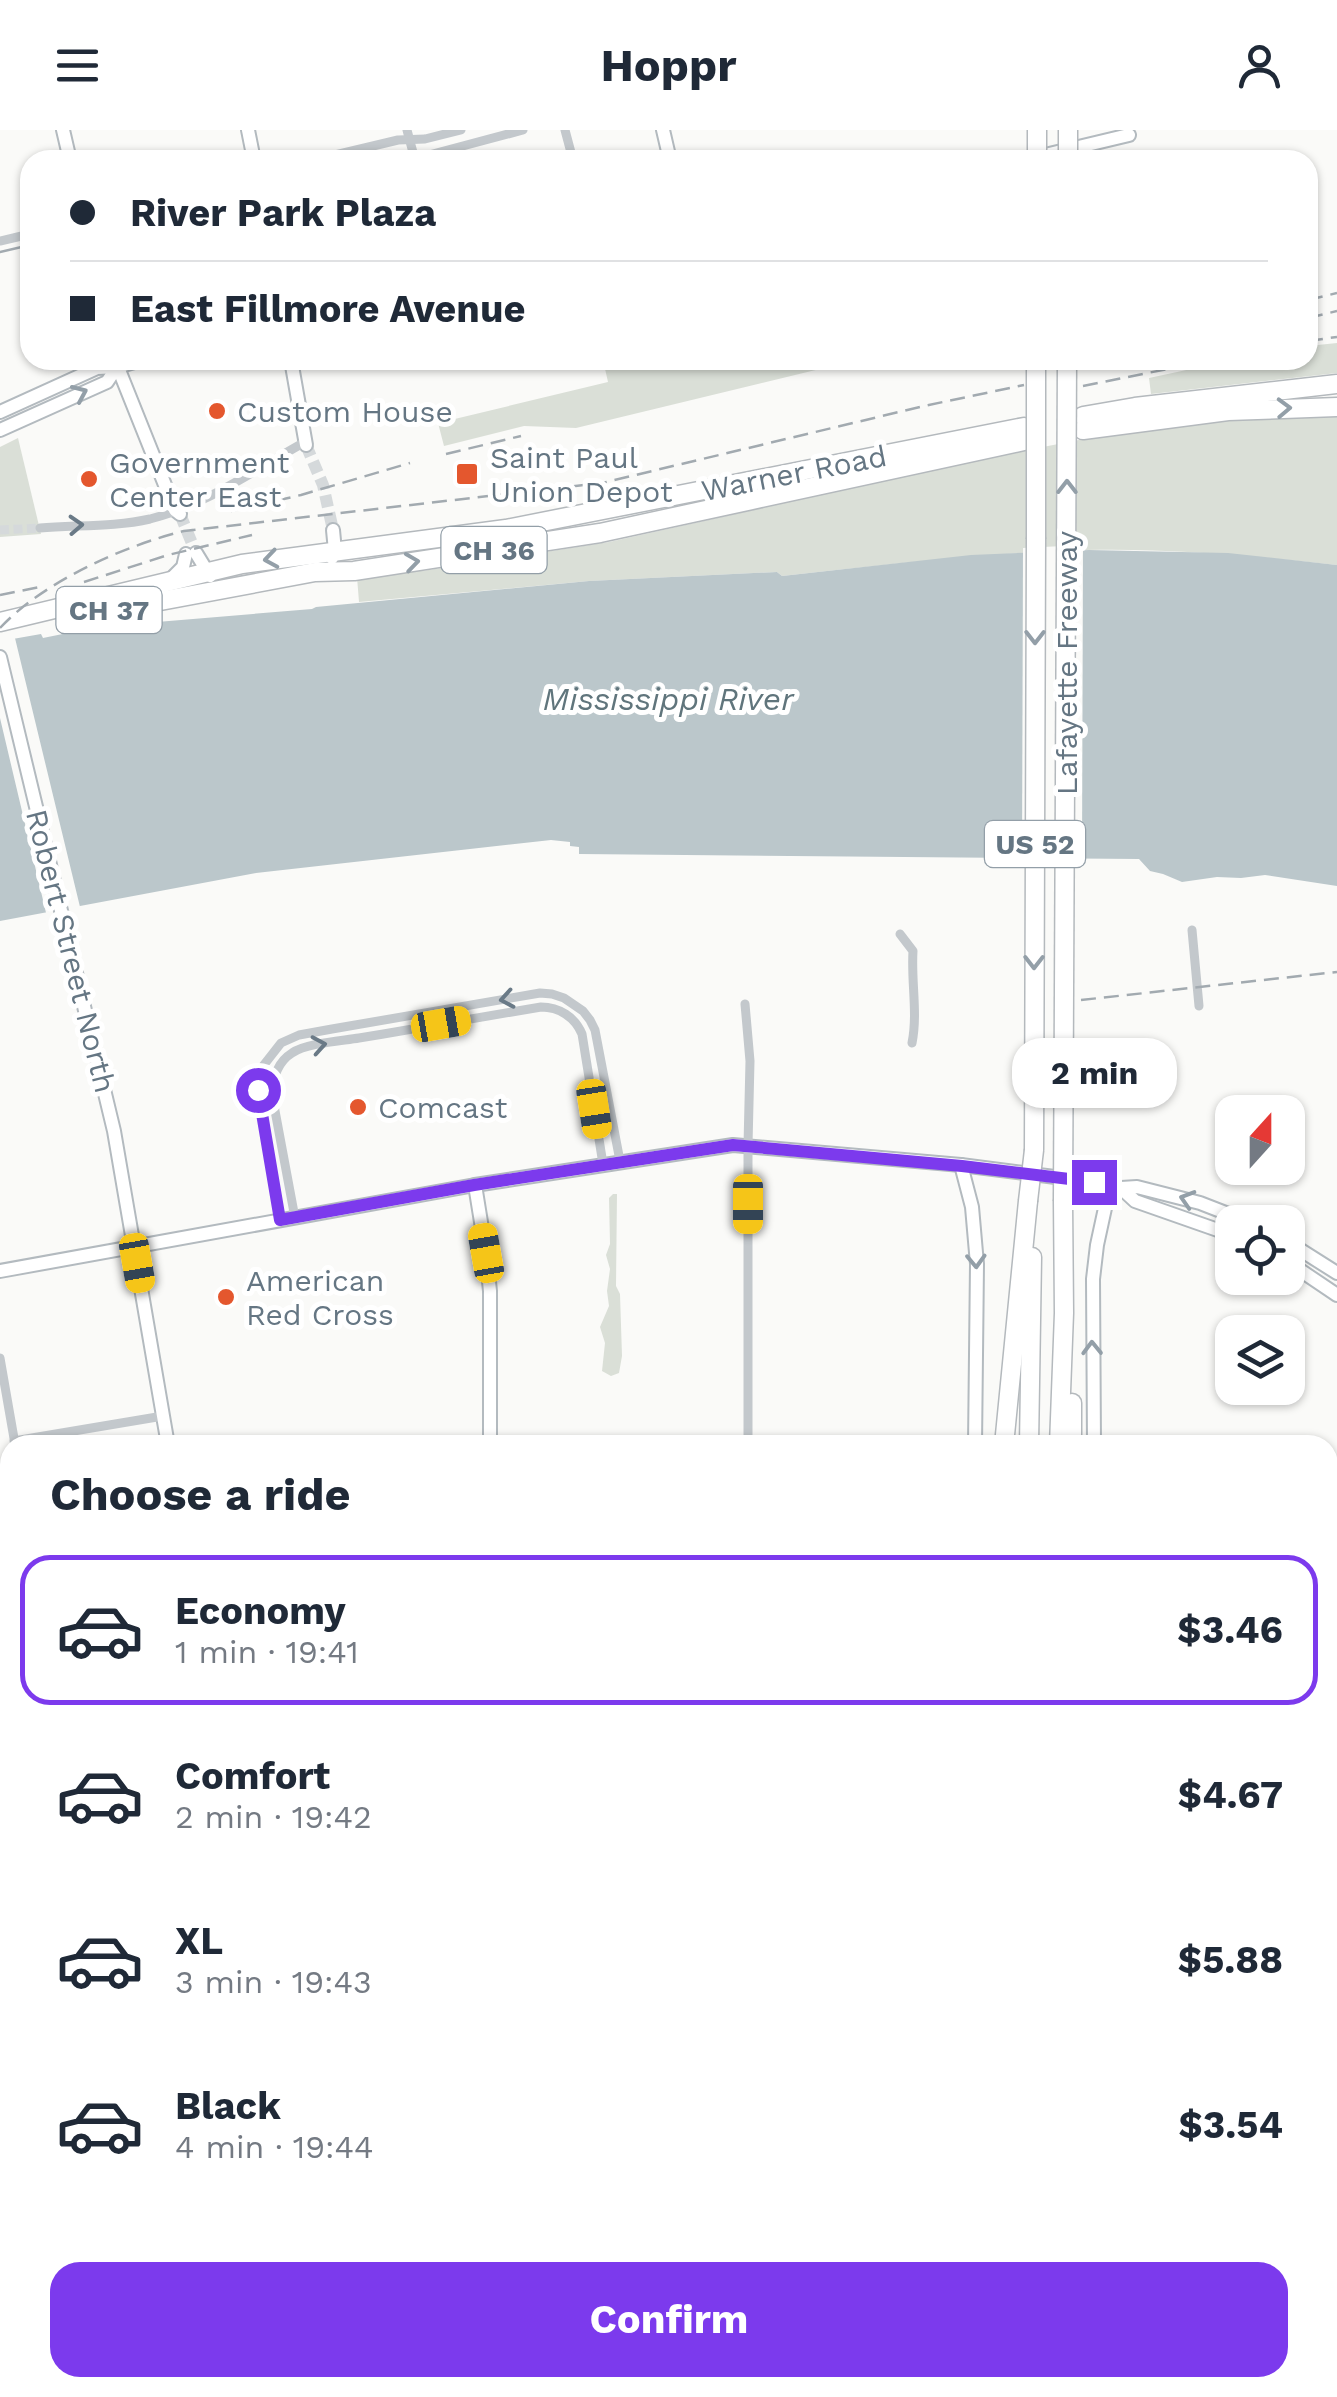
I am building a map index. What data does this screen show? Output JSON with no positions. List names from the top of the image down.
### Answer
{
  "streets": {
    "highway": [
      "Warner Road",
      "CH 36",
      "CH 37",
      "Lafayette Freeway",
      "US 52"
    ],
    "street": ["Robert Street North"]
  },
  "crossings": [
    ["Warner Road", "CH 37"]
  ],
  "water": ["Mississippi River"],
  "places": {
    "other": [
      "Custom House",
      "Government Center East",
      "Comcast",
      "American Red Cross"
    ],
    "transit": ["Saint Paul Union Depot"]
  },
  "north": "top",
  "page": {
    "header": "Hoppr",
    "banner": ["River Park Plaza", "East Fillmore Avenue"],
    "bubble": "2 min",
    "heading": "Choose a ride",
    "list": [
      {
        "name": "Economy",
        "note": "1 min · 19:41",
        "value": "$3.46"
      },
      {
        "name": "Comfort",
        "note": "2 min · 19:42",
        "value": "$4.67"
      },
      {
        "name": "XL",
        "note": "3 min · 19:43",
        "value": "$5.88"
      },
      {
        "name": "Black",
        "note": "4 min · 19:44",
        "value": "$3.54"
      }
    ],
    "buttons": "Confirm"
  }
}
